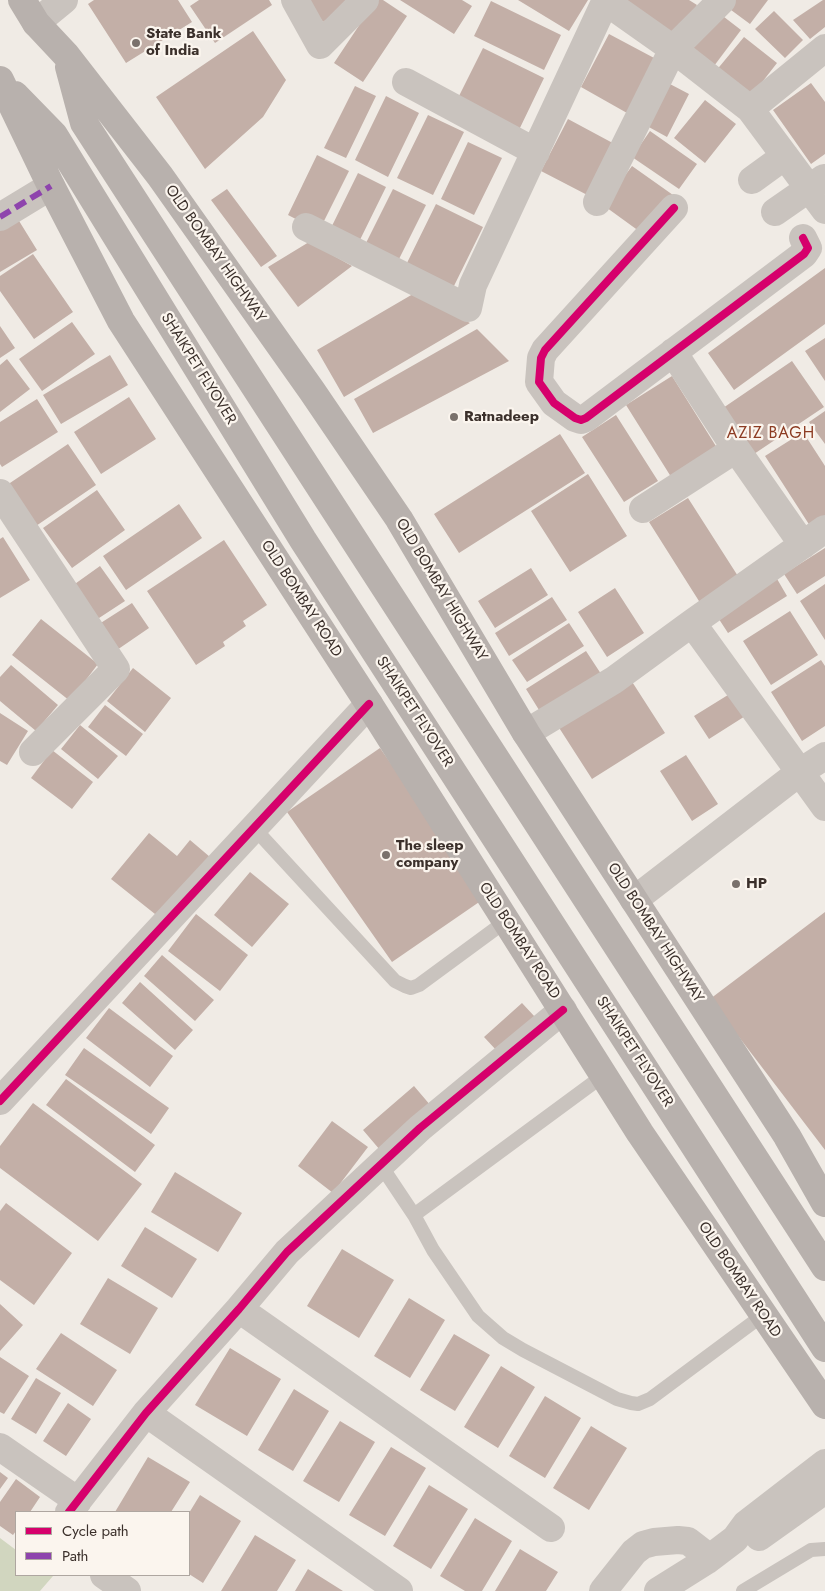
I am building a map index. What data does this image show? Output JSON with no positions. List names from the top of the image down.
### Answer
{
  "streets": {
    "main road": ["OLD BOMBAY HIGHWAY", "SHAIKPET FLYOVER", "OLD BOMBAY ROAD"]
  },
  "districts": ["AZIZ BAGH"],
  "places": [
    "State Bank of India",
    "Ratnadeep",
    "The sleep company",
    "HP"
  ],
  "legend": ["Cycle path", "Path"]
}
